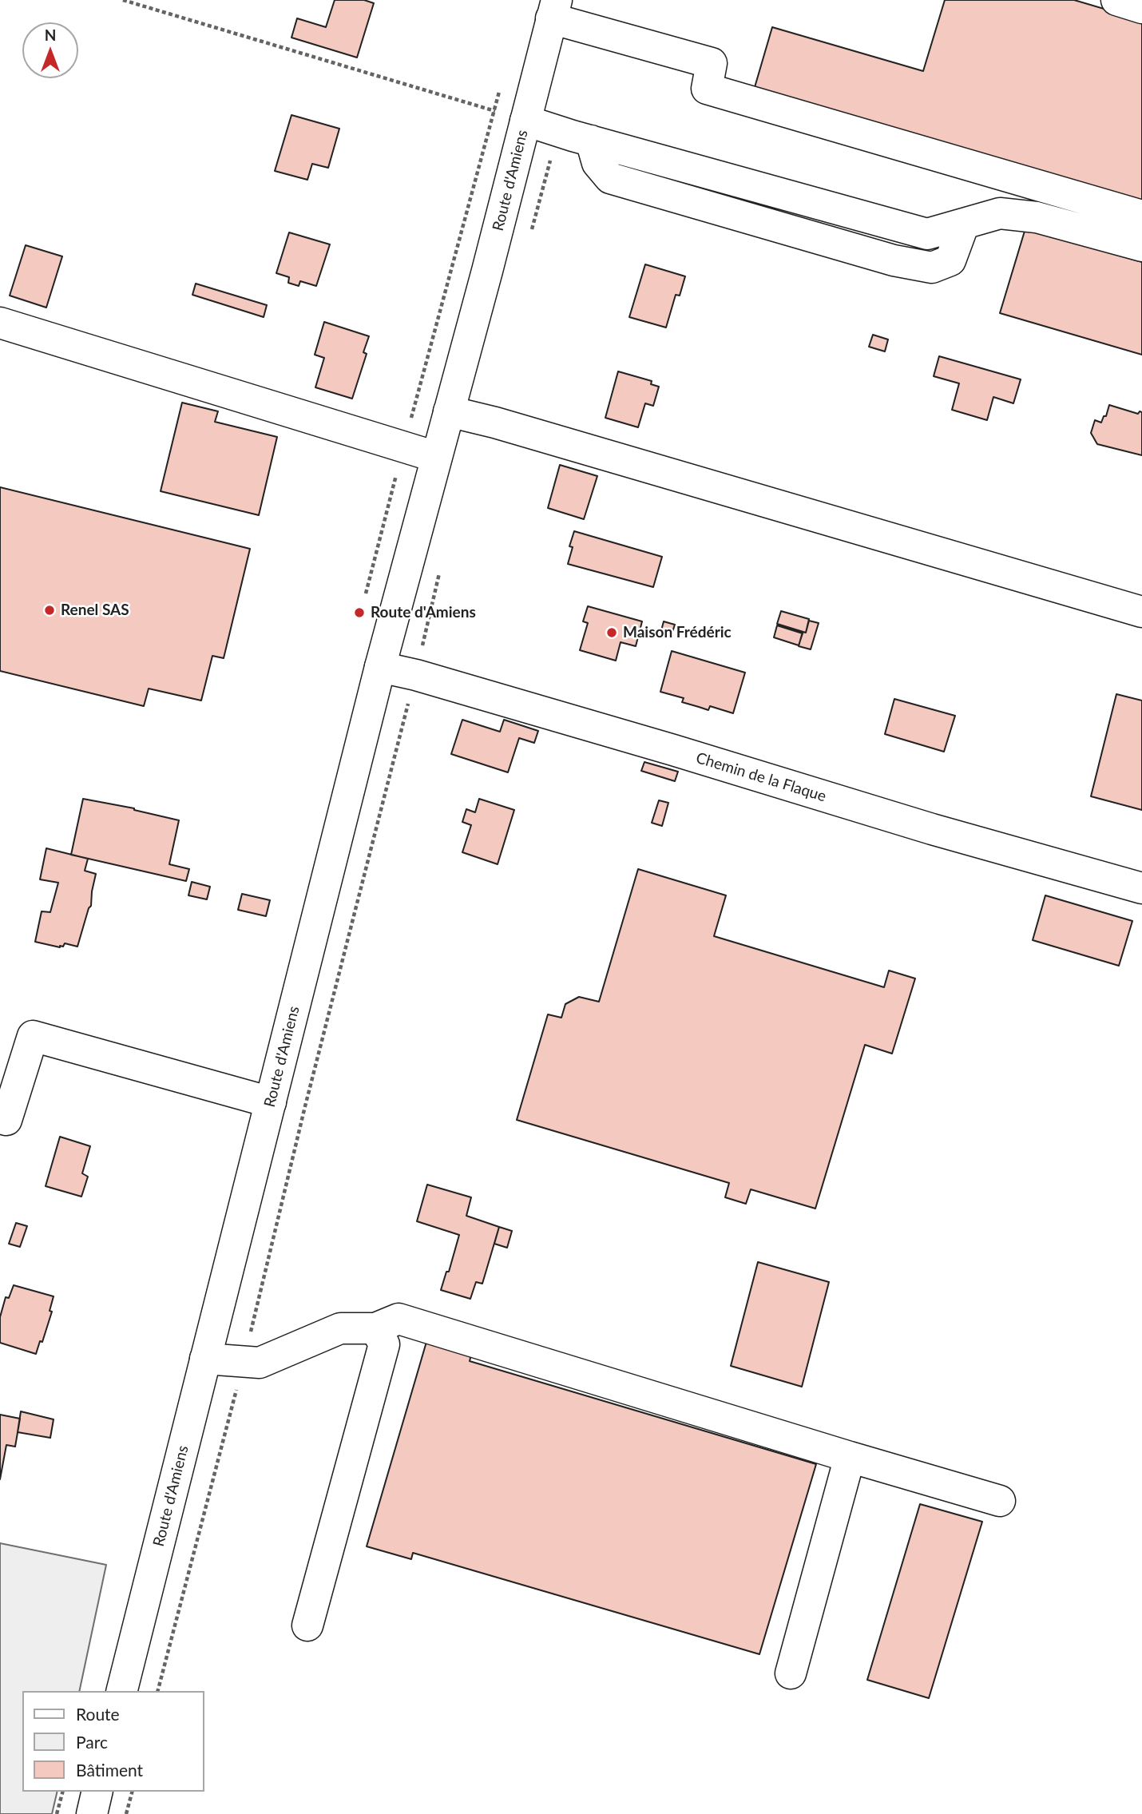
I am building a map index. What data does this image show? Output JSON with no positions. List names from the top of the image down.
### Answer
{
  "streets": {
    "main road": ["Route d'Amiens", "Chemin de la Flaque"]
  },
  "crossings": [
    ["Route d'Amiens", "Chemin de la Flaque"]
  ],
  "places": ["Renel SAS", "Route d'Amiens", "Maison Frédéric"],
  "legend": ["Route", "Parc", "Bâtiment"],
  "north": "top"
}
